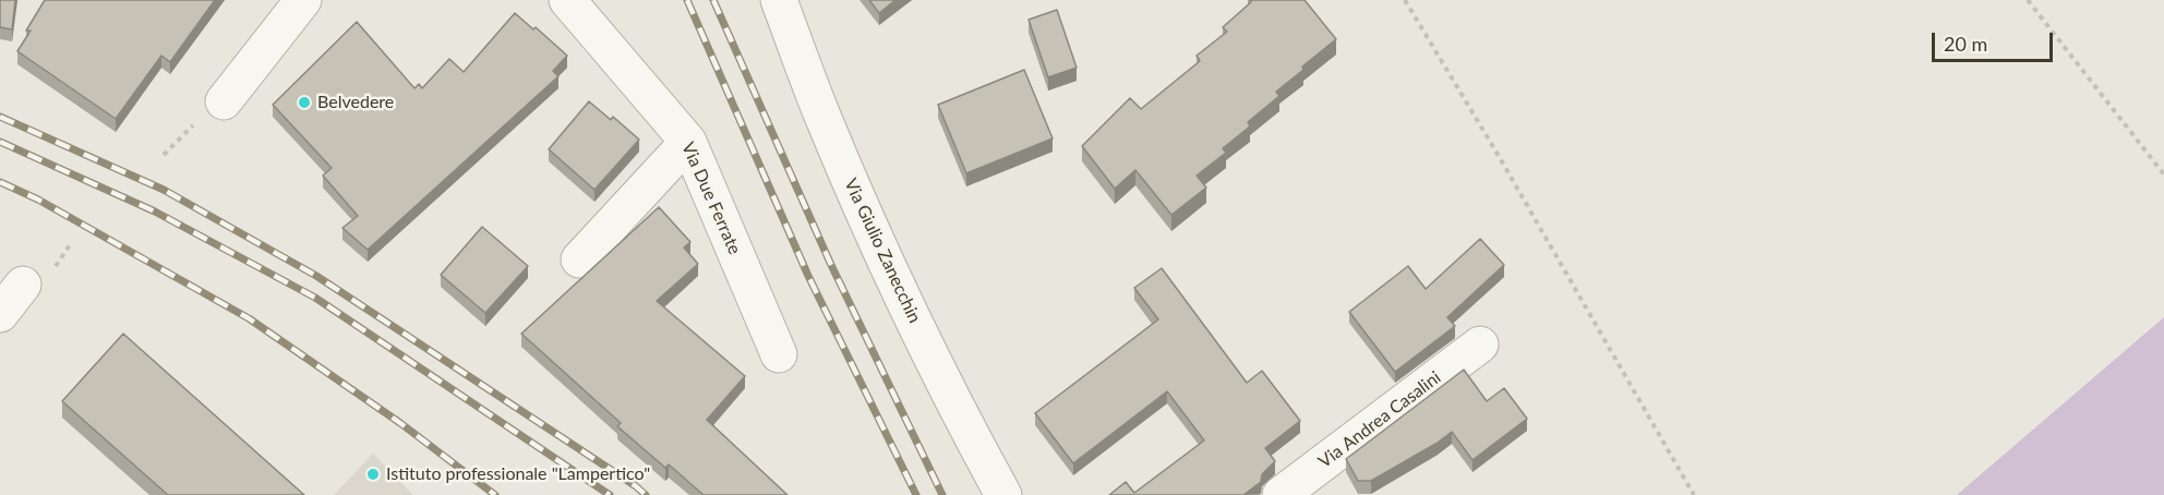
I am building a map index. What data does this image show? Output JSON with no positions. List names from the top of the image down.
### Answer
{
  "streets": {
    "street": ["Via Due Ferrate", "Via Giulio Zanecchin", "Via Andrea Casalini"]
  },
  "places": ["Belvedere", "Istituto professionale \"Lampertico\""],
  "scale_bar": "20 m"
}
